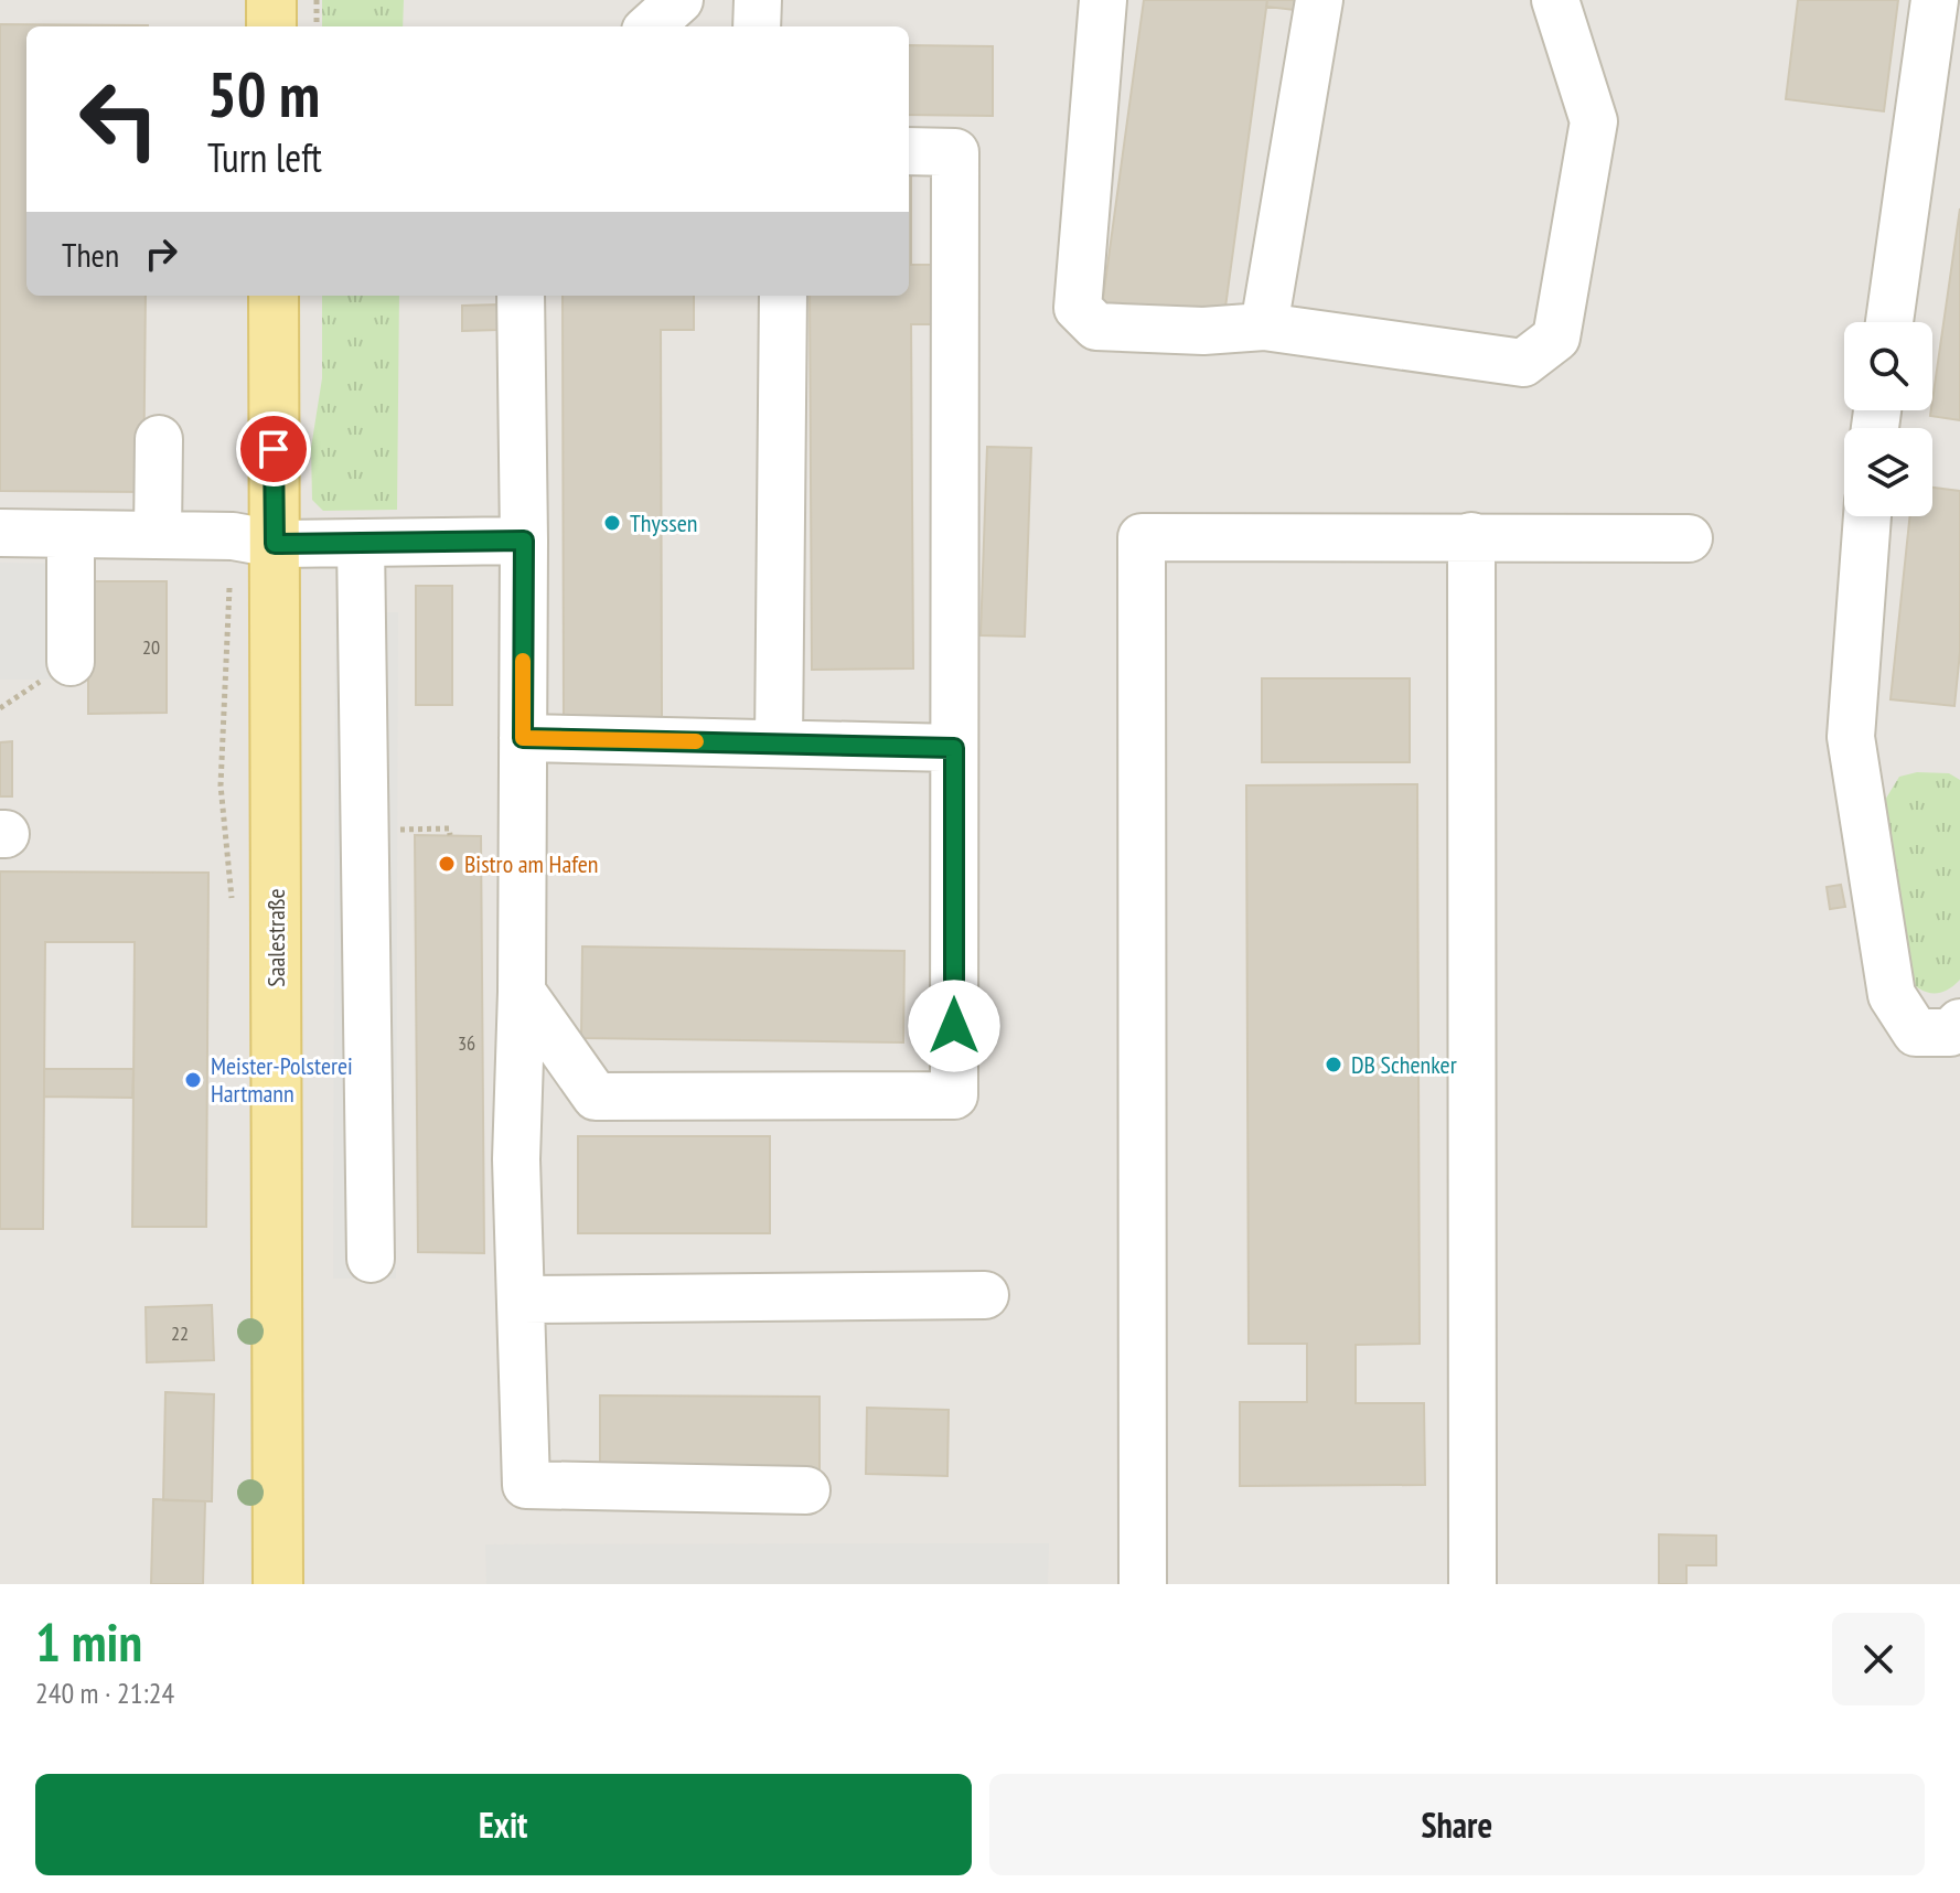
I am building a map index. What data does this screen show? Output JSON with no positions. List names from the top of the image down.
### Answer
{
  "streets": {
    "main road": ["Saalestraße"]
  },
  "places": [
    "Thyssen",
    "Bistro am Hafen",
    "DB Schenker",
    "Meister-Polsterei Hartmann"
  ],
  "house_numbers": ["20", "36", "22"],
  "page": {
    "turn": ["50 m", "Turn left"],
    "then": "Then",
    "heading": ["1 min", "240 m · 21:24"],
    "buttons": ["Exit", "Share"]
  }
}
